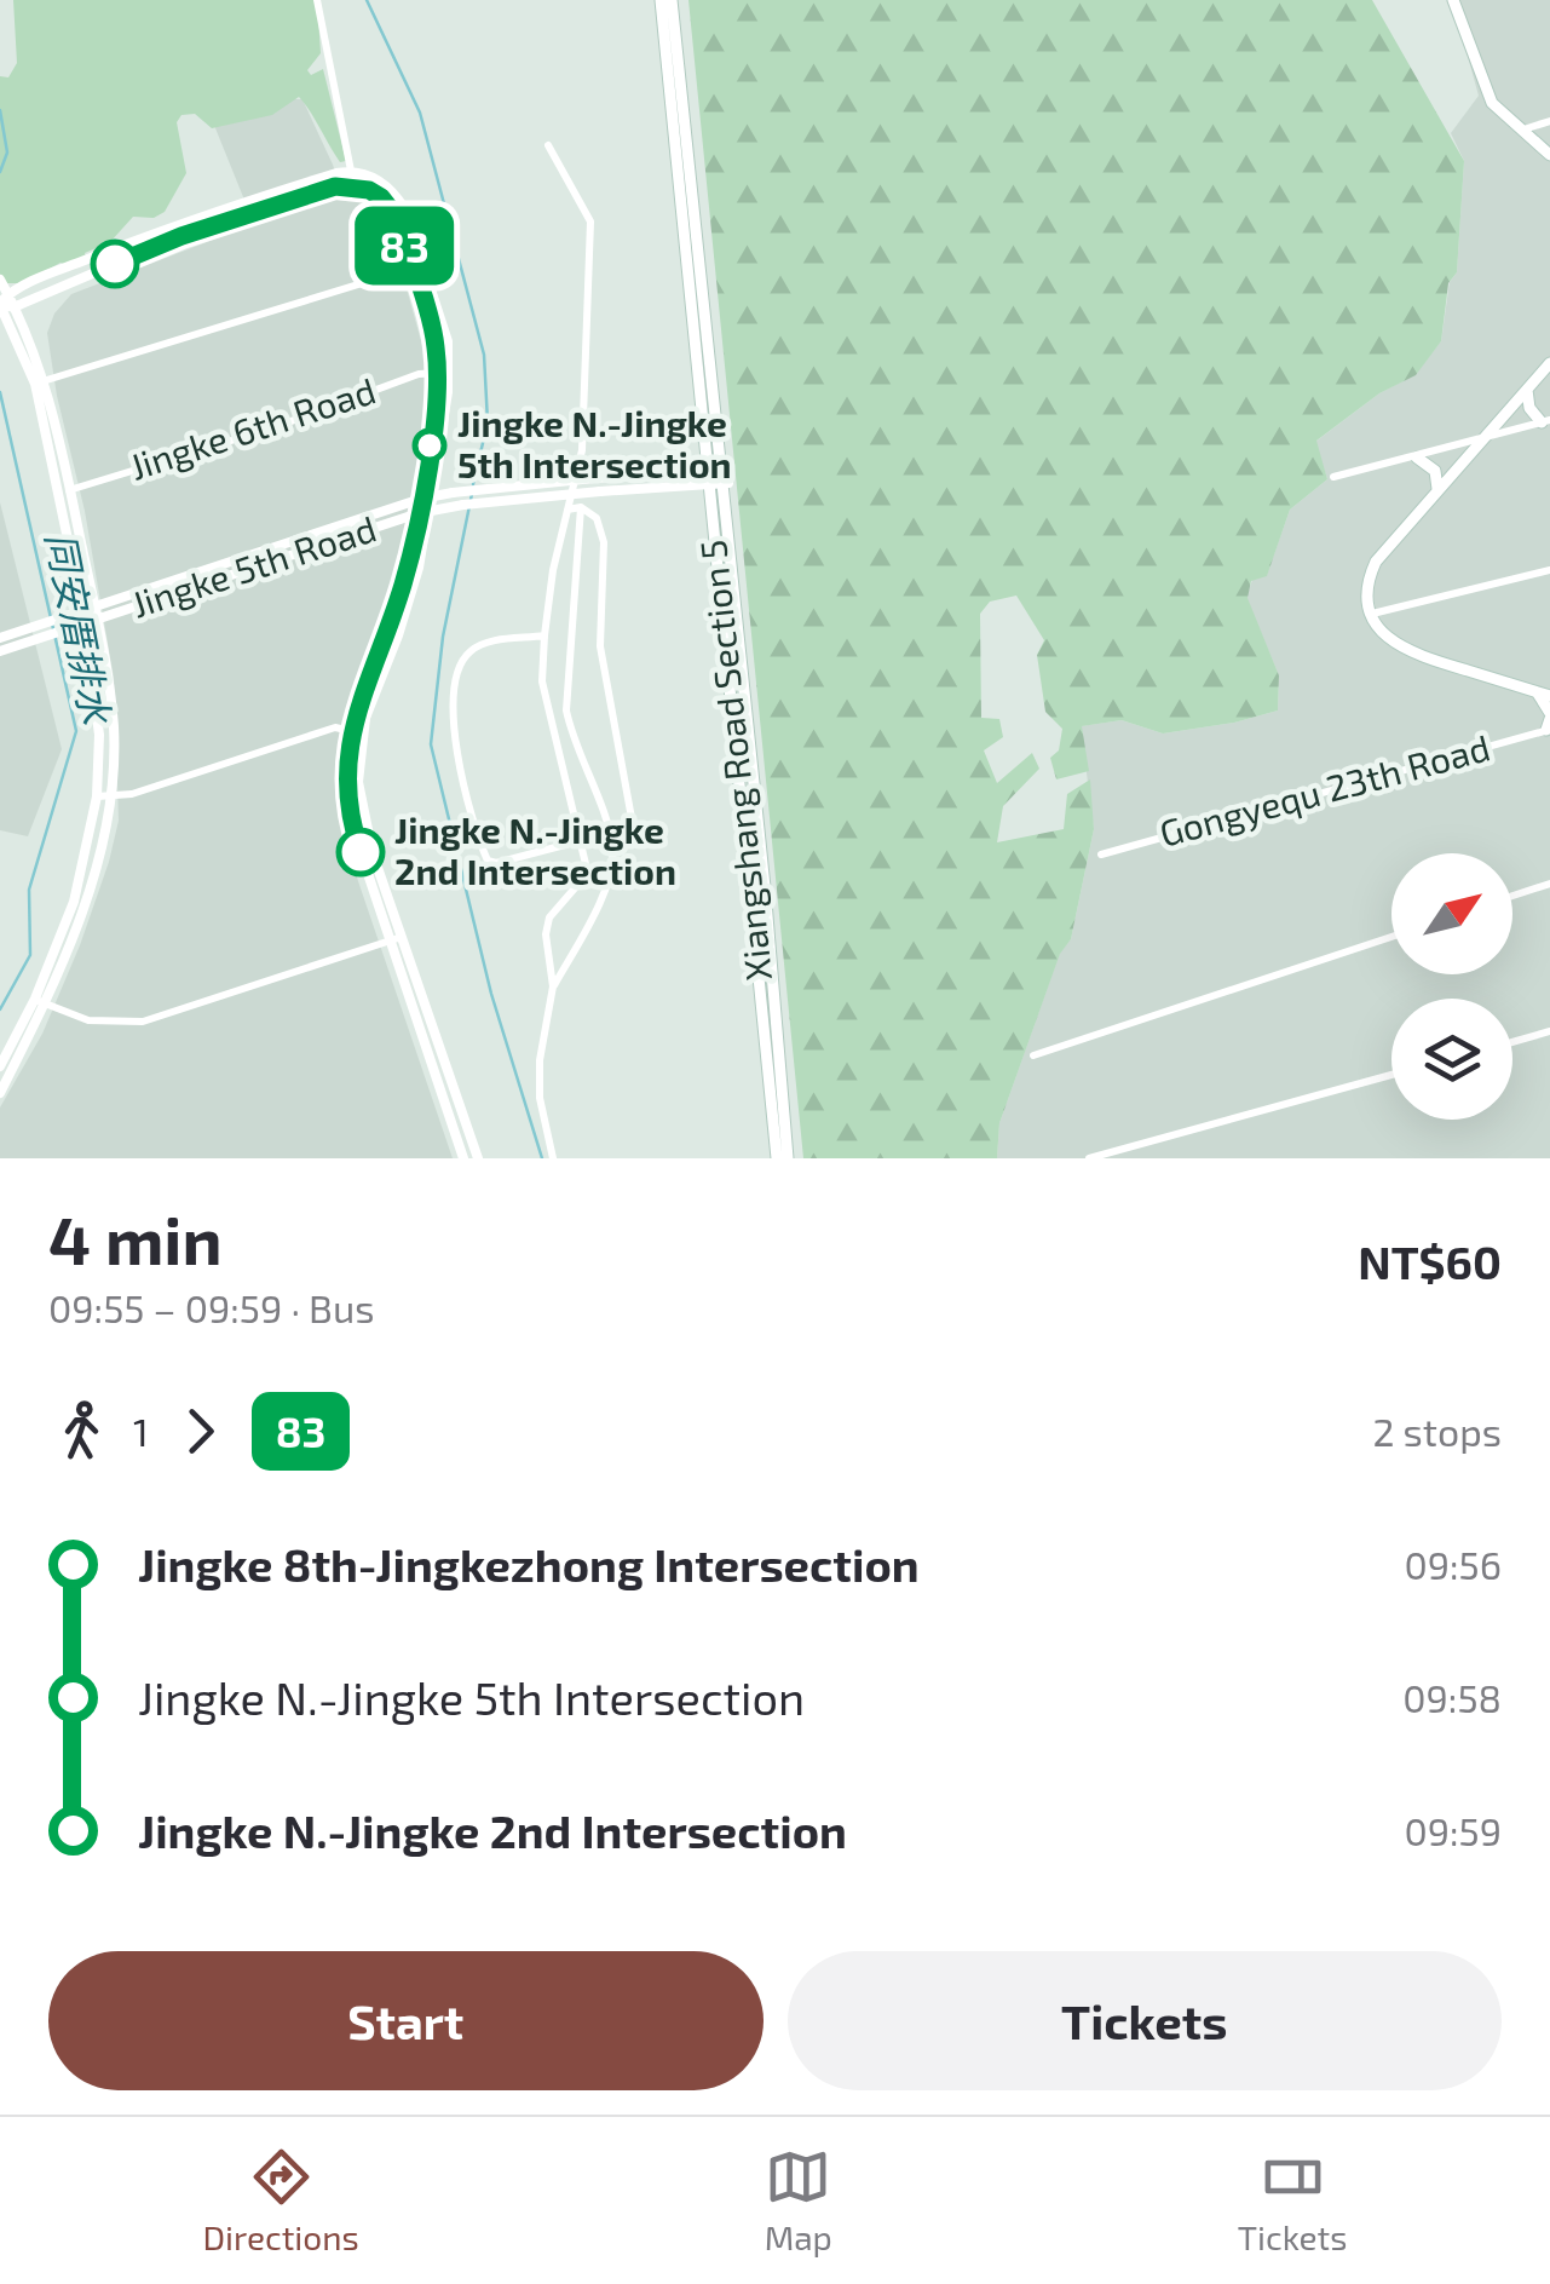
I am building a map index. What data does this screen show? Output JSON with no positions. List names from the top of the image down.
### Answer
{
  "streets": {
    "main road": ["Xiangshang Road Section 5"],
    "street": ["Jingke 6th Road", "Jingke 5th Road", "Gongyequ 23th Road"]
  },
  "crossings": [
    ["Jingke 5th Road", "Xiangshang Road Section 5"]
  ],
  "water": ["同安厝排水"],
  "places": ["Jingke N.-Jingke 5th Intersection", "Jingke N.-Jingke 2nd Intersection"],
  "lines": ["bus line 83"],
  "north": "top right",
  "page": {
    "on_map": "83",
    "heading": ["4 min", "09:55 – 09:59 · Bus", "NT$60"],
    "legs": ["1", "83", "2 stops"],
    "list": [
      {
        "name": "Jingke 8th-Jingkezhong Intersection",
        "value": "09:56"
      },
      {
        "name": "Jingke N.-Jingke 5th Intersection",
        "value": "09:58"
      },
      {
        "name": "Jingke N.-Jingke 2nd Intersection",
        "value": "09:59"
      }
    ],
    "buttons": ["Start", "Tickets"],
    "tabs": ["Directions", "Map", "Tickets"]
  }
}
